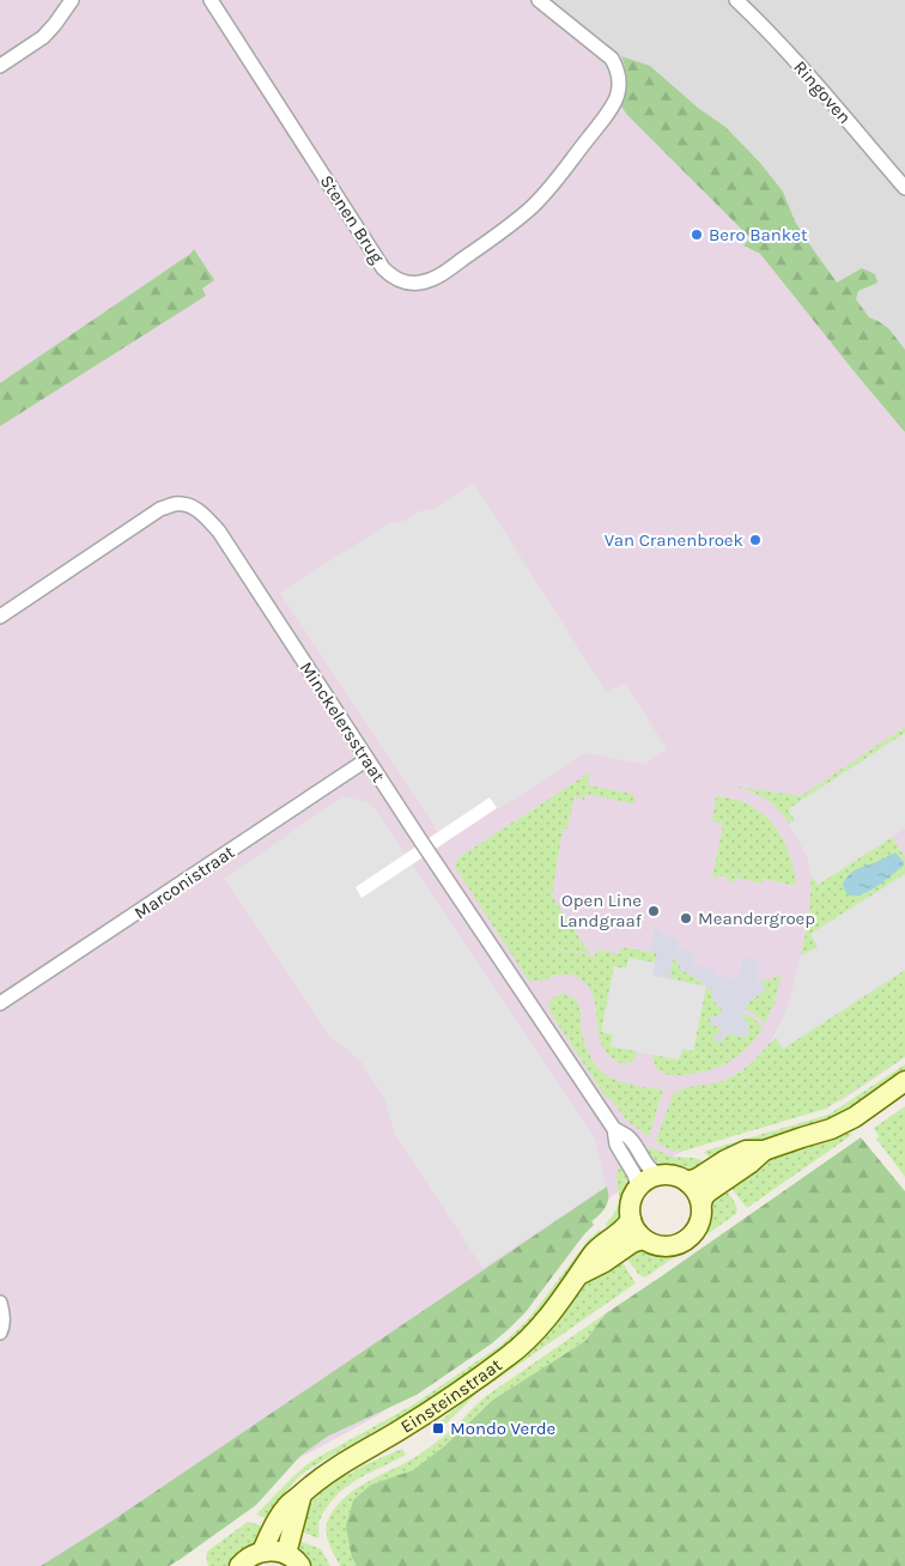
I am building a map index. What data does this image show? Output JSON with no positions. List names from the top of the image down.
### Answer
{
  "streets": {
    "street": [
      "Ringoven",
      "Stenen Brug",
      "Minckelersstraat",
      "Marconistraat",
      "Einsteinstraat"
    ]
  },
  "crossings": [
    ["Minckelersstraat", "Marconistraat"],
    ["Minckelersstraat", "Einsteinstraat"]
  ],
  "places": {
    "other": [
      "Bero Banket",
      "Van Cranenbroek",
      "Open Line Landgraaf",
      "Meandergroep"
    ],
    "transit": ["Mondo Verde"]
  }
}
